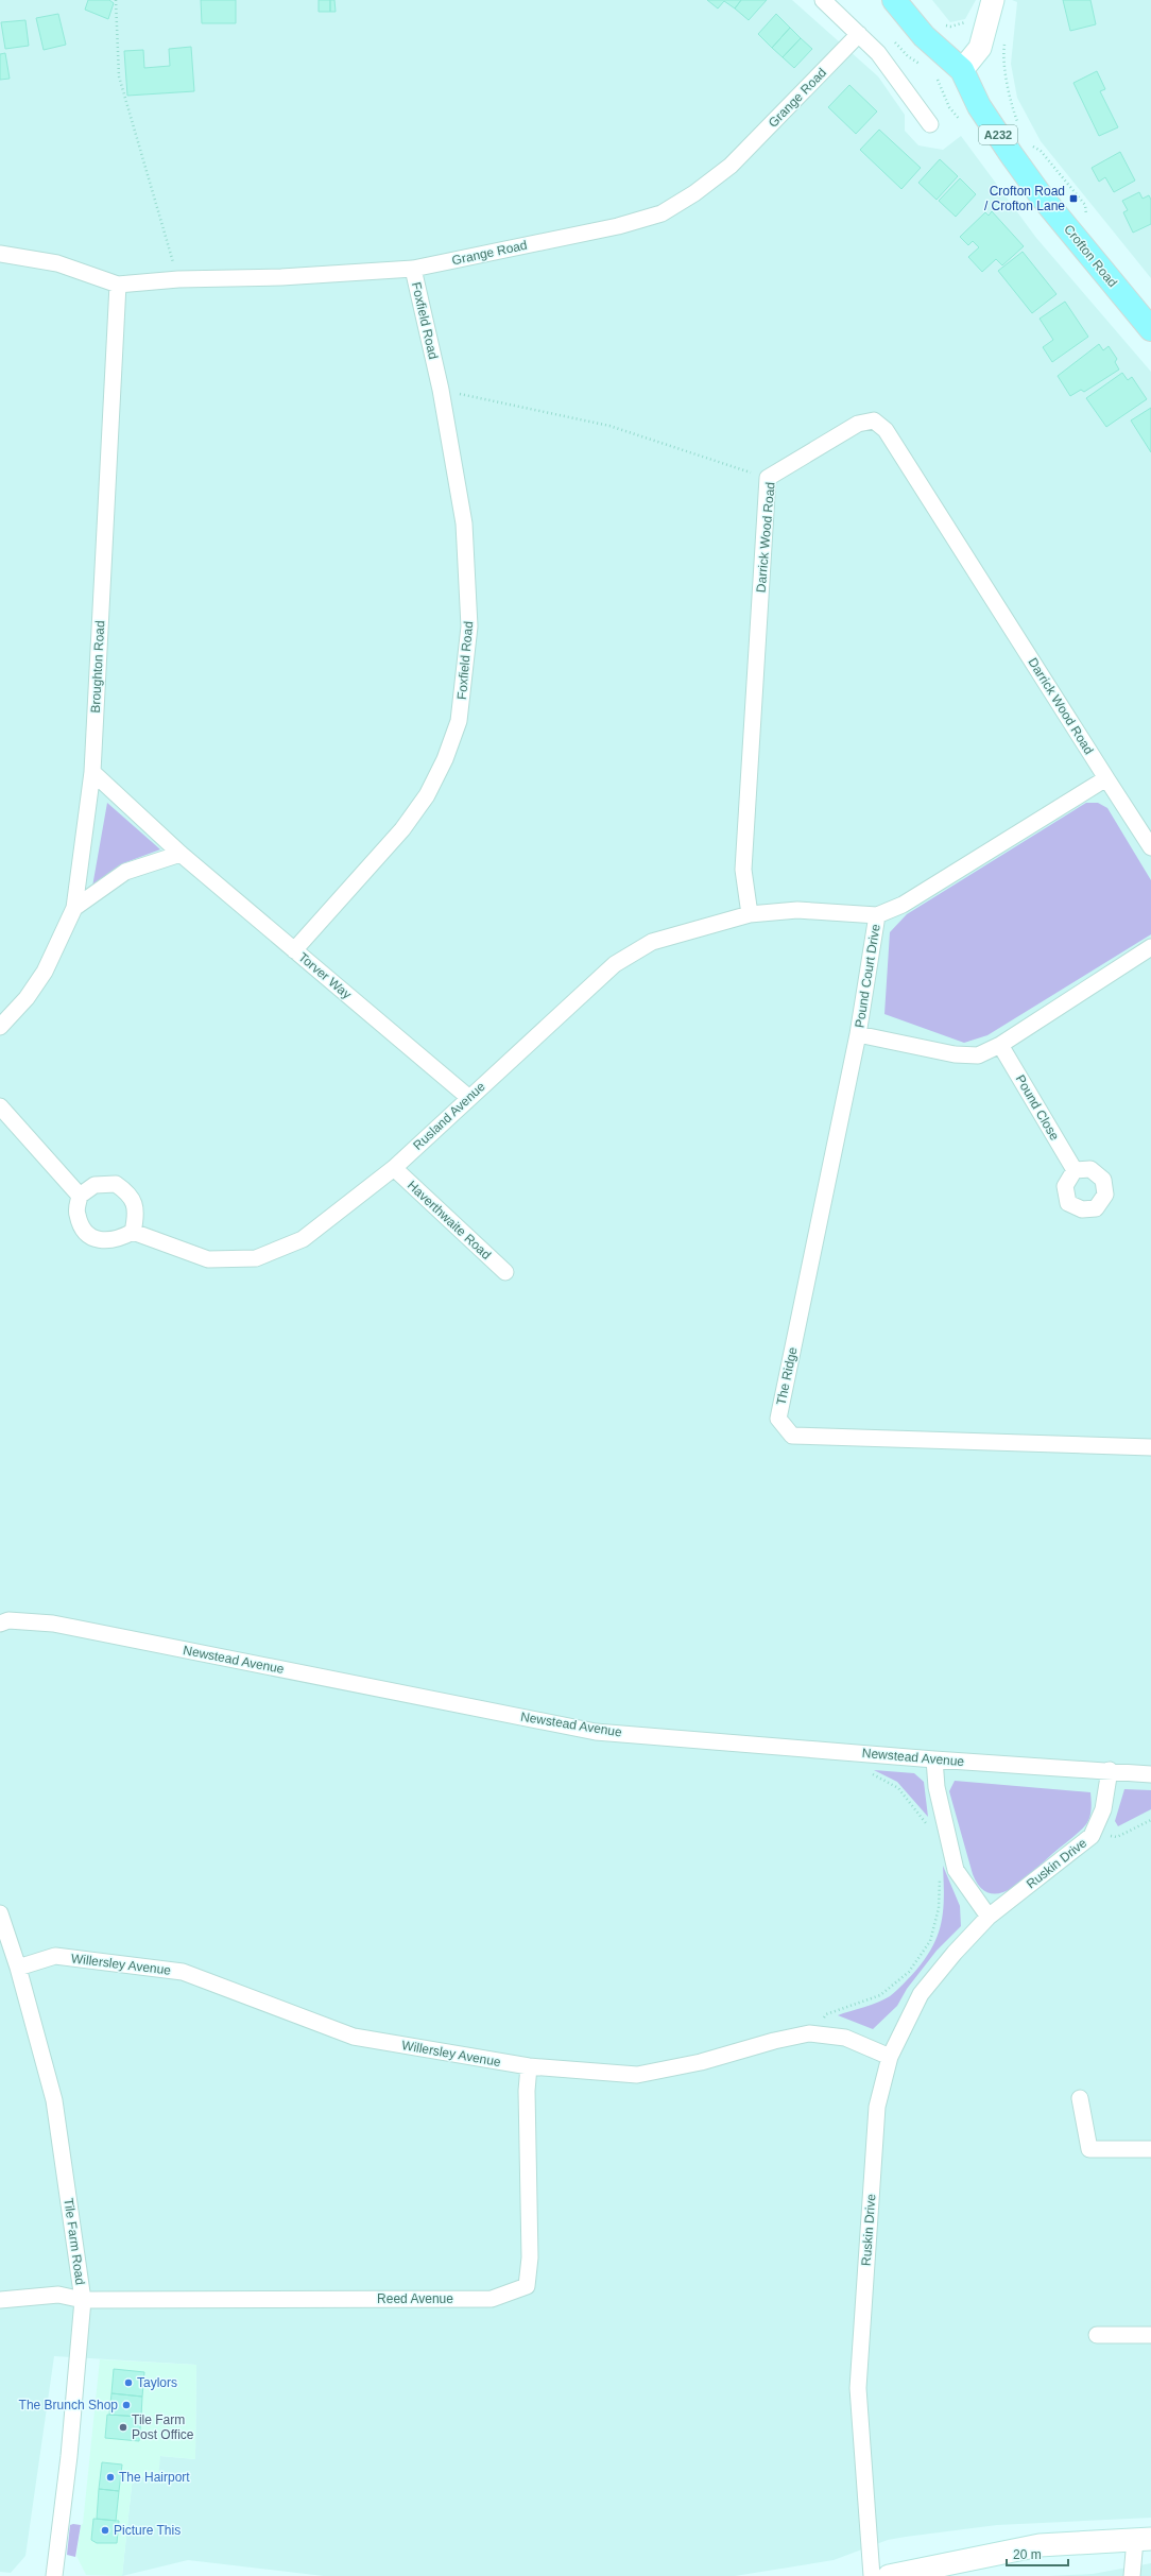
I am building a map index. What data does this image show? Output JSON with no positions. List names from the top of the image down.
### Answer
{
  "streets": {
    "main road": ["A232", "Crofton Road"],
    "street": [
      "Grange Road",
      "Foxfield Road",
      "Darrick Wood Road",
      "Broughton Road",
      "Torver Way",
      "Pound Court Drive",
      "Pound Close",
      "Rusland Avenue",
      "Haverthwaite Road",
      "The Ridge",
      "Newstead Avenue",
      "Ruskin Drive",
      "Willersley Avenue",
      "Tile Farm Road",
      "Reed Avenue"
    ]
  },
  "crossings": [
    ["Grange Road", "Foxfield Road"],
    ["Grange Road", "Broughton Road"],
    ["Foxfield Road", "Torver Way"],
    ["Darrick Wood Road", "Pound Court Drive"],
    ["Darrick Wood Road", "Rusland Avenue"],
    ["Broughton Road", "Torver Way"],
    ["Torver Way", "Rusland Avenue"],
    ["Pound Court Drive", "Pound Close"],
    ["Pound Court Drive", "Rusland Avenue"],
    ["Pound Court Drive", "The Ridge"],
    ["Rusland Avenue", "Haverthwaite Road"],
    ["Newstead Avenue", "Ruskin Drive"],
    ["Ruskin Drive", "Willersley Avenue"],
    ["Willersley Avenue", "Tile Farm Road"],
    ["Willersley Avenue", "Reed Avenue"],
    ["Tile Farm Road", "Reed Avenue"]
  ],
  "places": {
    "transit": ["Crofton Road / Crofton Lane"],
    "other": [
      "Taylors",
      "The Brunch Shop",
      "Tile Farm Post Office",
      "The Hairport",
      "Picture This"
    ]
  },
  "scale_bar": "20 m"
}
